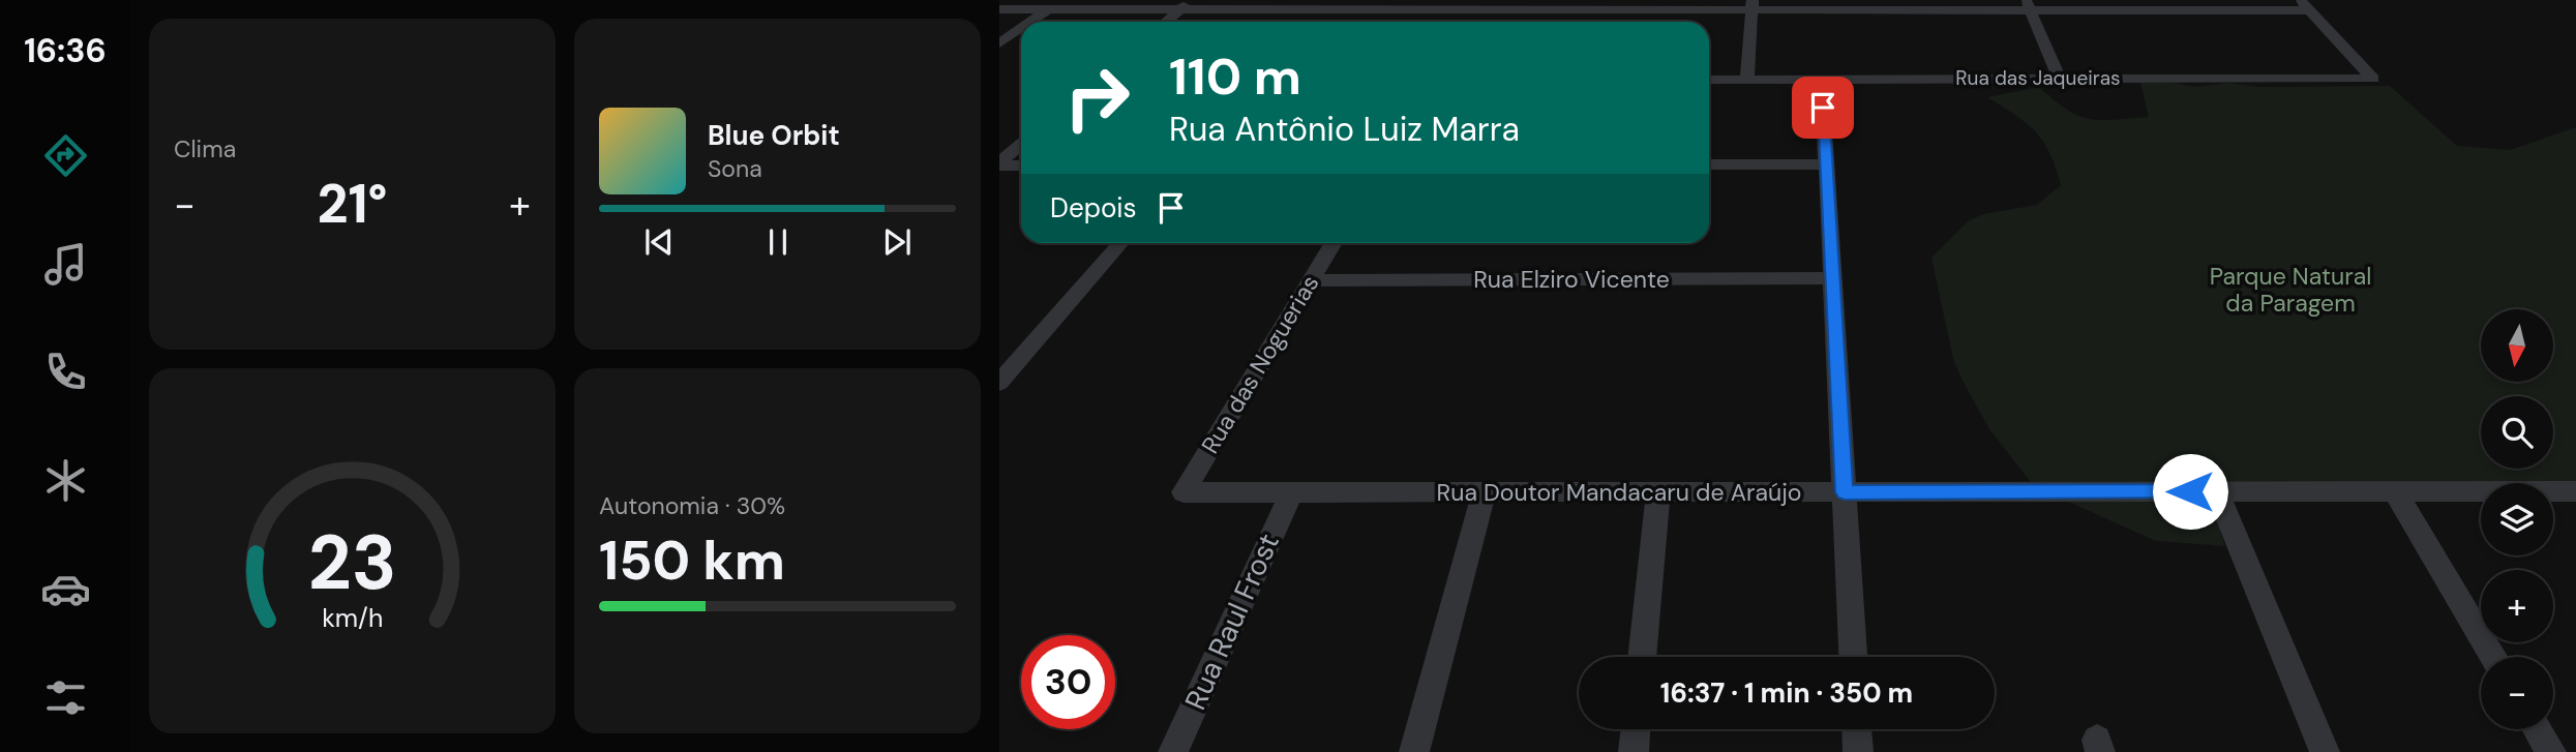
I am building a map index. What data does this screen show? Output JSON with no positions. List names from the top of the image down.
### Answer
{
  "streets": {
    "street": [
      "Rua das Jaqueiras",
      "Rua Elziro Vicente",
      "Rua das Noguerias",
      "Rua Doutor Mandacaru de Araújo",
      "Rua Raul Frost"
    ]
  },
  "crossings": [
    ["Rua Elziro Vicente", "Rua das Noguerias"],
    ["Rua das Noguerias", "Rua Doutor Mandacaru de Araújo"],
    ["Rua Doutor Mandacaru de Araújo", "Rua Raul Frost"]
  ],
  "parks": ["Parque Natural da Paragem"],
  "north": "bottom",
  "page": {
    "tabs": "16:36",
    "tile": [
      "Clima",
      ["Autonomia · 30%", "150 km"]
    ],
    "turn": ["110 m", "Rua Antônio Luiz Marra"],
    "song": ["Blue Orbit", "Sona"],
    "then": "Depois",
    "heat": ["−", "21°", "+"],
    "map_buttons": ["+", "−"],
    "limit": "30",
    "trip": "16:37 · 1 min · 350 m",
    "gauge": ["23", "km/h"]
  }
}
